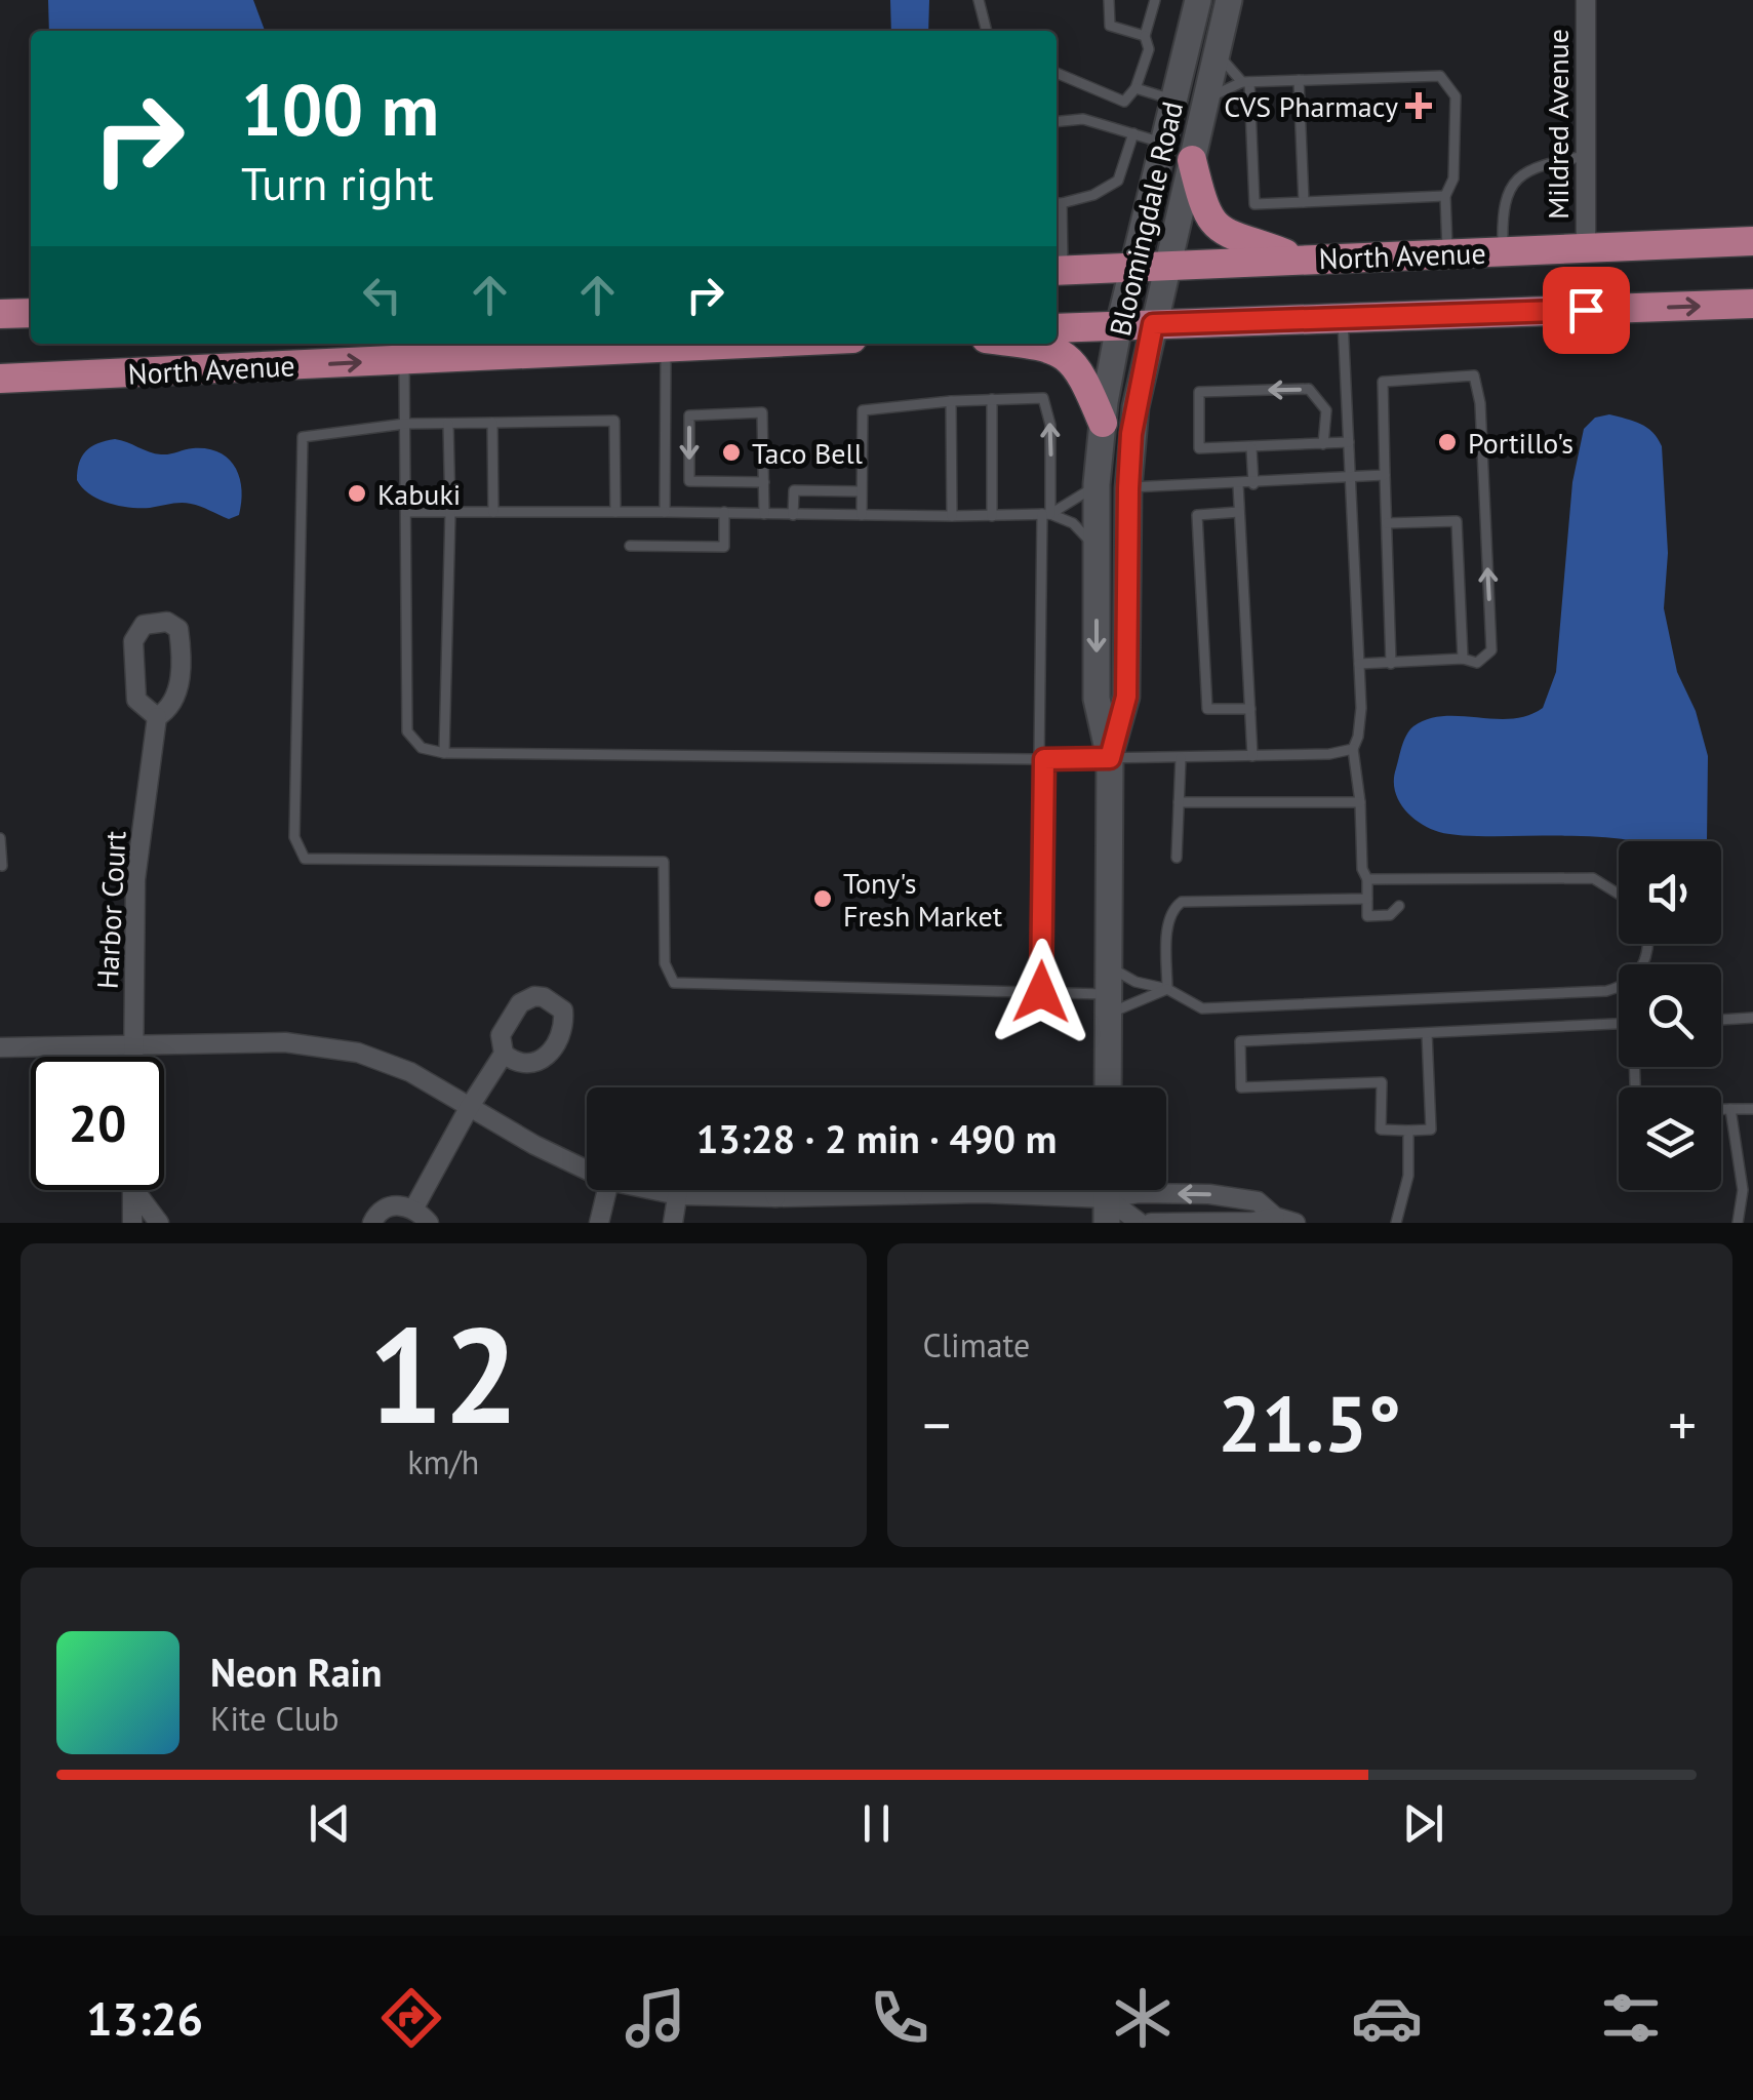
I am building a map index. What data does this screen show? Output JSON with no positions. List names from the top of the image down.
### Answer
{
  "streets": {
    "main road": ["North Avenue"],
    "street": ["Mildred Avenue", "Bloomingdale Road", "Harbor Court"]
  },
  "crossings": [
    ["Mildred Avenue", "North Avenue"],
    ["Bloomingdale Road", "North Avenue"]
  ],
  "places": {
    "health": ["CVS Pharmacy"],
    "other": [
      "Portillo's",
      "Taco Bell",
      "Kabuki",
      "Tony's Fresh Market"
    ]
  },
  "page": {
    "turn": ["100 m", "Turn right"],
    "limit": "20",
    "trip": "13:28 · 2 min · 490 m",
    "tile": [
      ["12", "km/h"],
      "Climate"
    ],
    "heat": ["−", "21.5°", "+"],
    "song": ["Neon Rain", "Kite Club"],
    "tabs": "13:26"
  }
}
